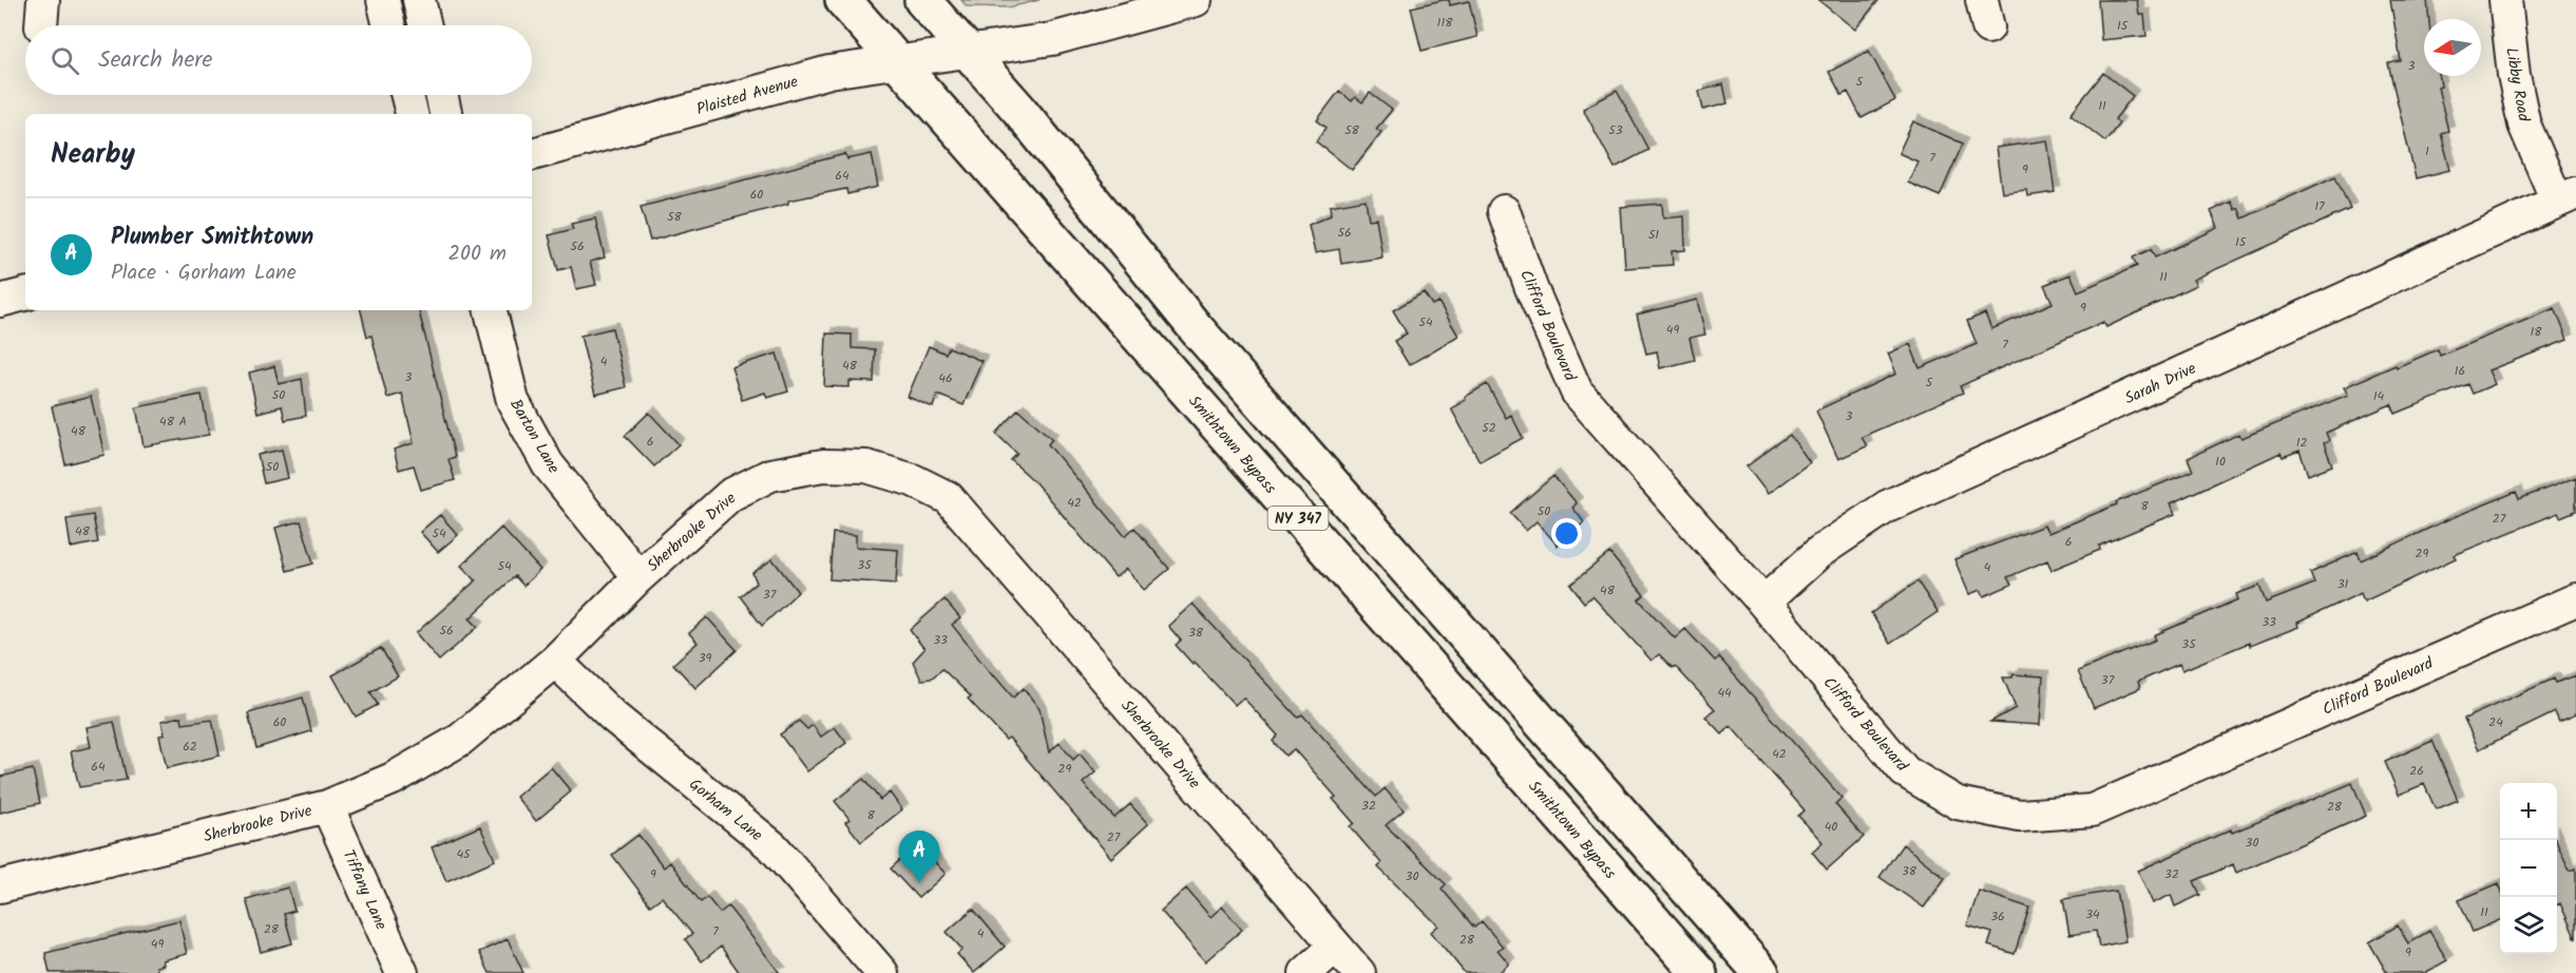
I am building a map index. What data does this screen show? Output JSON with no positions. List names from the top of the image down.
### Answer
{
  "streets": {
    "highway": ["Smithtown Bypass", "NY 347"],
    "street": [
      "Libby Road",
      "Plaisted Avenue",
      "Clifford Boulevard",
      "Sarah Drive",
      "Barton Lane",
      "Sherbrooke Drive",
      "Gorham Lane",
      "Tiffany Lane"
    ]
  },
  "crossings": [
    ["Libby Road", "Sarah Drive"],
    ["Plaisted Avenue", "Smithtown Bypass"],
    ["Plaisted Avenue", "NY 347"],
    ["Clifford Boulevard", "Sarah Drive"],
    ["Barton Lane", "Sherbrooke Drive"],
    ["Sherbrooke Drive", "Gorham Lane"],
    ["Sherbrooke Drive", "Tiffany Lane"]
  ],
  "house_numbers": [
    "118",
    "15",
    "3",
    "5",
    "11",
    "58",
    "53",
    "1",
    "7",
    "9",
    "64",
    "60",
    "17",
    "58",
    "56",
    "51",
    "15",
    "56",
    "11",
    "9",
    "54",
    "49",
    "18",
    "7",
    "4",
    "48",
    "16",
    "3",
    "46",
    "5",
    "50",
    "14",
    "3",
    "48 A",
    "52",
    "48",
    "6",
    "12",
    "10",
    "50",
    "42",
    "8",
    "50",
    "27",
    "48",
    "54",
    "6",
    "29",
    "35",
    "54",
    "4",
    "31",
    "48",
    "37",
    "33",
    "56",
    "38",
    "33",
    "35",
    "39",
    "37",
    "44",
    "60",
    "24",
    "62",
    "42",
    "64",
    "29",
    "26",
    "32",
    "28",
    "8",
    "40",
    "27",
    "30",
    "45",
    "38",
    "9",
    "32",
    "30",
    "11",
    "34",
    "36",
    "28",
    "7",
    "4",
    "28",
    "49",
    "9"
  ],
  "north": "left",
  "page": {
    "search": "Search here",
    "heading": "Nearby",
    "list": [
      {
        "mark": "A",
        "name": "Plumber Smithtown",
        "note": "Place · Gorham Lane",
        "value": "200 m"
      }
    ],
    "map_buttons": ["+", "−"],
    "pins": "A"
  }
}
